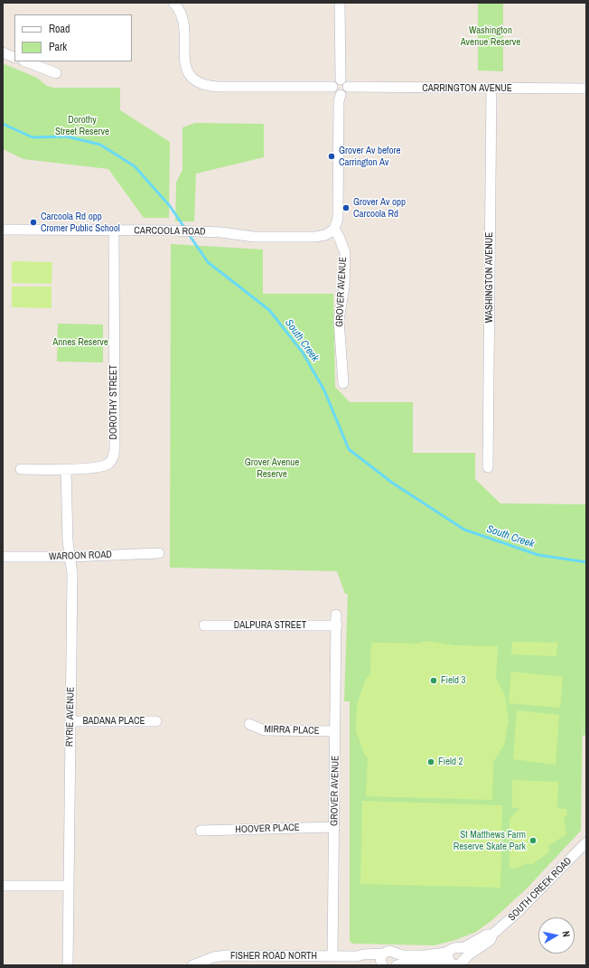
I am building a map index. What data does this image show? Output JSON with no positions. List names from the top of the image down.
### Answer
{
  "streets": {
    "street": [
      "CARRINGTON AVENUE",
      "CARCOOLA ROAD",
      "WASHINGTON AVENUE",
      "GROVER AVENUE",
      "DOROTHY STREET",
      "WAROON ROAD",
      "DALPURA STREET",
      "RYRIE AVENUE",
      "BADANA PLACE",
      "MIRRA PLACE",
      "HOOVER PLACE",
      "SOUTH CREEK ROAD",
      "FISHER ROAD NORTH"
    ]
  },
  "crossings": [
    ["CARRINGTON AVENUE", "WASHINGTON AVENUE"],
    ["CARCOOLA ROAD", "GROVER AVENUE"],
    ["CARCOOLA ROAD", "DOROTHY STREET"],
    ["GROVER AVENUE", "DALPURA STREET"],
    ["GROVER AVENUE", "MIRRA PLACE"],
    ["GROVER AVENUE", "HOOVER PLACE"],
    ["GROVER AVENUE", "FISHER ROAD NORTH"],
    ["DOROTHY STREET", "RYRIE AVENUE"],
    ["WAROON ROAD", "RYRIE AVENUE"],
    ["RYRIE AVENUE", "BADANA PLACE"],
    ["SOUTH CREEK ROAD", "FISHER ROAD NORTH"]
  ],
  "water": ["South Creek"],
  "parks": [
    "Washington Avenue Reserve",
    "Dorothy Street Reserve",
    "Annes Reserve",
    "Grover Avenue Reserve"
  ],
  "places": [
    "Grover Av before Carrington Av",
    "Grover Av opp Carcoola Rd",
    "Carcoola Rd opp Cromer Public School",
    "Field 3",
    "Field 2",
    "St Matthews Farm Reserve Skate Park"
  ],
  "legend": ["Road", "Park"],
  "north": "right"
}
